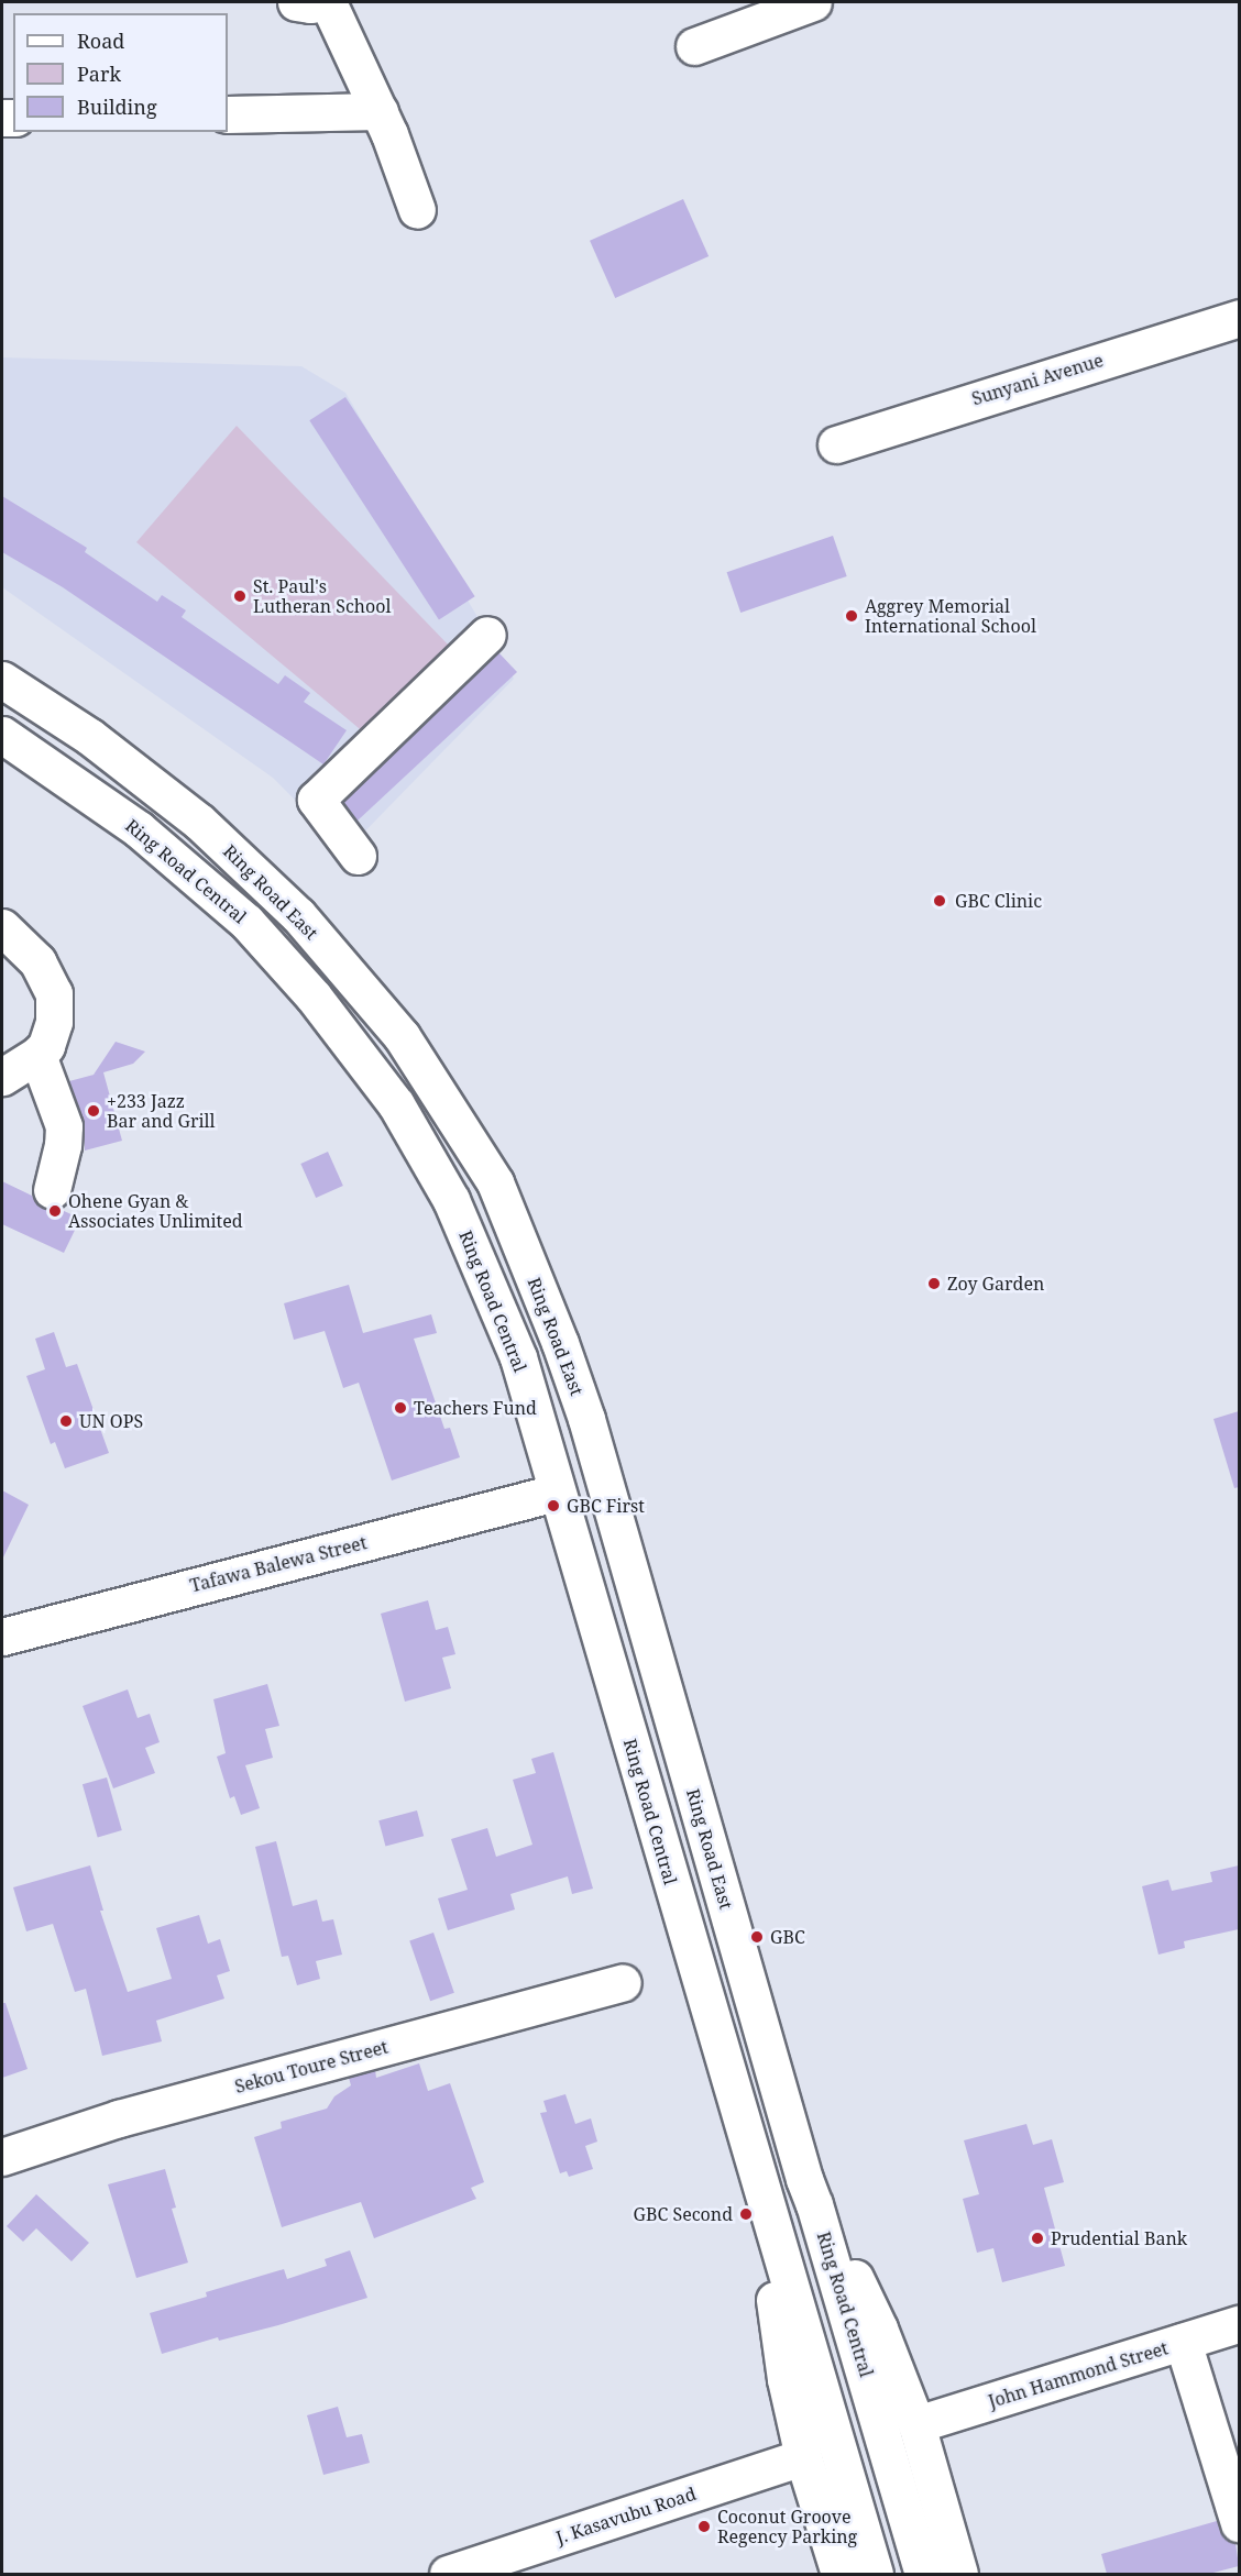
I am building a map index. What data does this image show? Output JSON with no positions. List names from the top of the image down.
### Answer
{
  "streets": {
    "main road": [
      "Sunyani Avenue",
      "Ring Road Central",
      "Ring Road East",
      "Tafawa Balewa Street",
      "Sekou Toure Street",
      "John Hammond Street",
      "J. Kasavubu Road"
    ]
  },
  "crossings": [
    ["Ring Road Central", "Ring Road East"],
    ["Ring Road Central", "Tafawa Balewa Street"],
    ["Ring Road Central", "John Hammond Street"],
    ["Ring Road Central", "J. Kasavubu Road"]
  ],
  "places": [
    "St. Paul's Lutheran School",
    "Aggrey Memorial International School",
    "GBC Clinic",
    "+233 Jazz Bar and Grill",
    "Ohene Gyan & Associates Unlimited",
    "Zoy Garden",
    "Teachers Fund",
    "UN OPS",
    "GBC First",
    "GBC",
    "GBC Second",
    "Prudential Bank",
    "Coconut Groove Regency Parking"
  ],
  "legend": ["Road", "Park", "Building"]
}
